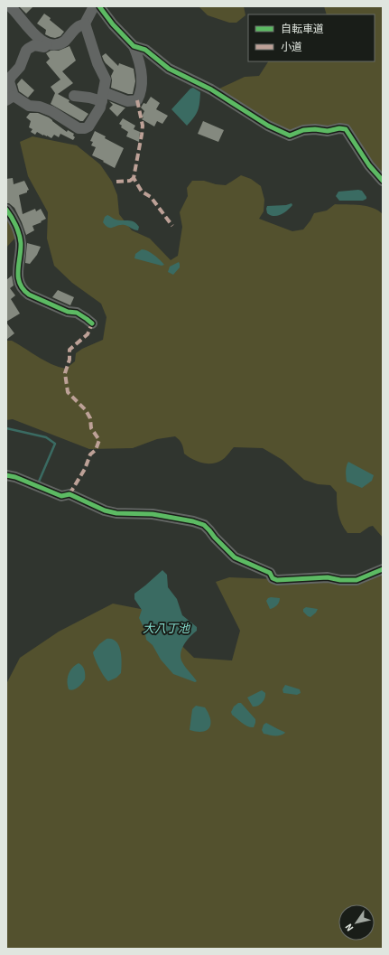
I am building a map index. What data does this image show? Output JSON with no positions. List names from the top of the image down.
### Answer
{
  "water": ["大八丁池"],
  "legend": ["自転車道", "小道"],
  "north": "bottom left"
}
